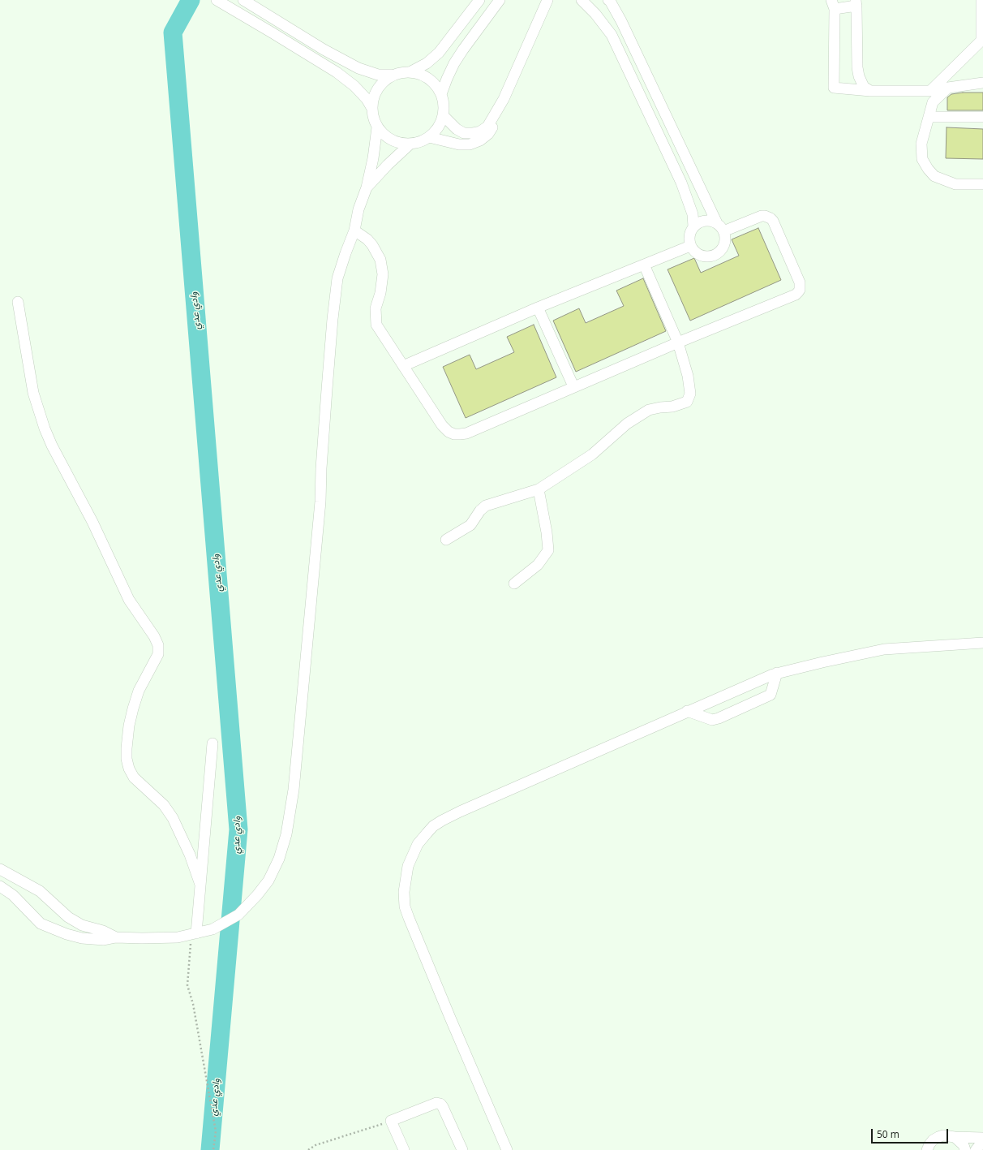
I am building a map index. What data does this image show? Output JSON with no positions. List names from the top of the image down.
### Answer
{
  "water": ["وادي عدي"],
  "scale_bar": "50 m"
}
